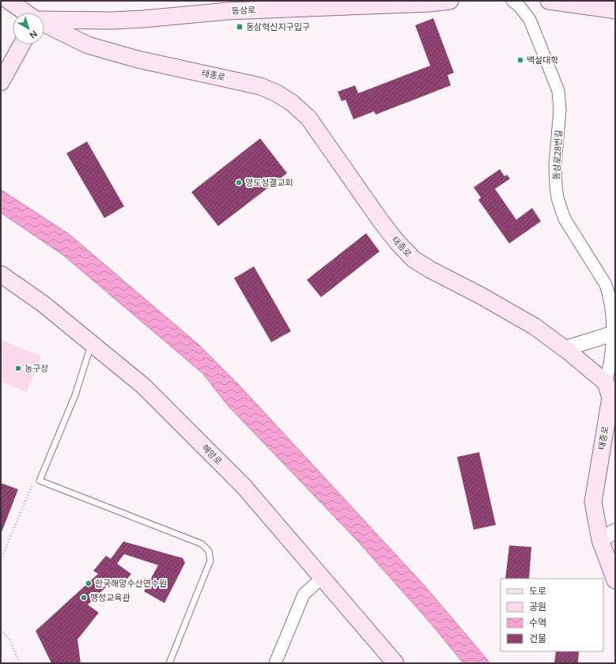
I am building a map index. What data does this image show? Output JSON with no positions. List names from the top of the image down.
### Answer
{
  "streets": {
    "main road": ["동삼로", "태종로", "해양로"],
    "street": ["동삼로28번길"]
  },
  "crossings": [
    ["태종로", "동삼로28번길"]
  ],
  "places": {
    "transit": ["동삼혁신지구입구"],
    "other": [
      "백설대학",
      "영도성결교회",
      "농구장",
      "한국해양수산연수원",
      "행정교육관"
    ]
  },
  "legend": [
    "도로",
    "공원",
    "수역",
    "건물"
  ],
  "north": "bottom right"
}
